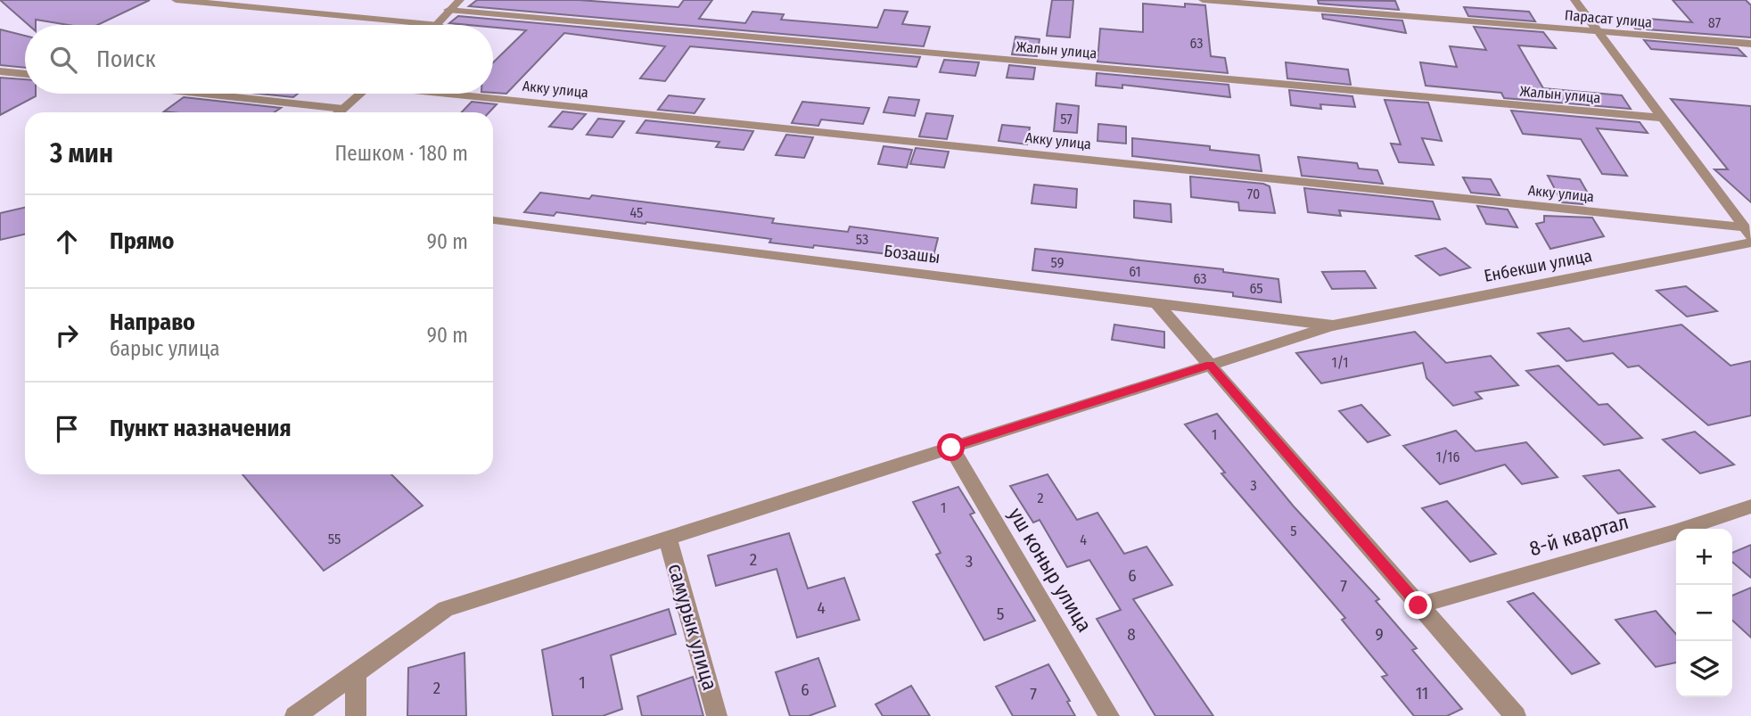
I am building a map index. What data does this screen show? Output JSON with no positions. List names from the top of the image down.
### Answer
{
  "streets": {
    "street": [
      "Парасат улица",
      "Жалын улица",
      "Акку улица",
      "Бозашы",
      "Енбекши улица",
      "8-й квартал",
      "уш коныр улица",
      "самурык улица"
    ]
  },
  "crossings": [
    ["Бозашы", "Енбекши улица"]
  ],
  "house_numbers": [
    "87",
    "63",
    "57",
    "70",
    "45",
    "53",
    "59",
    "61",
    "63",
    "65",
    "1/1",
    "1",
    "1/16",
    "3",
    "2",
    "1",
    "5",
    "55",
    "4",
    "2",
    "3",
    "6",
    "7",
    "4",
    "5",
    "8",
    "9",
    "1",
    "2",
    "6",
    "11",
    "7"
  ],
  "page": {
    "search": "Поиск",
    "heading": ["3 мин", "Пешком · 180 m"],
    "list": [
      ["Прямо", "90 m"],
      ["Направо", "барыс улица", "90 m"],
      "Пункт назначения"
    ],
    "map_buttons": ["+", "−"]
  }
}
